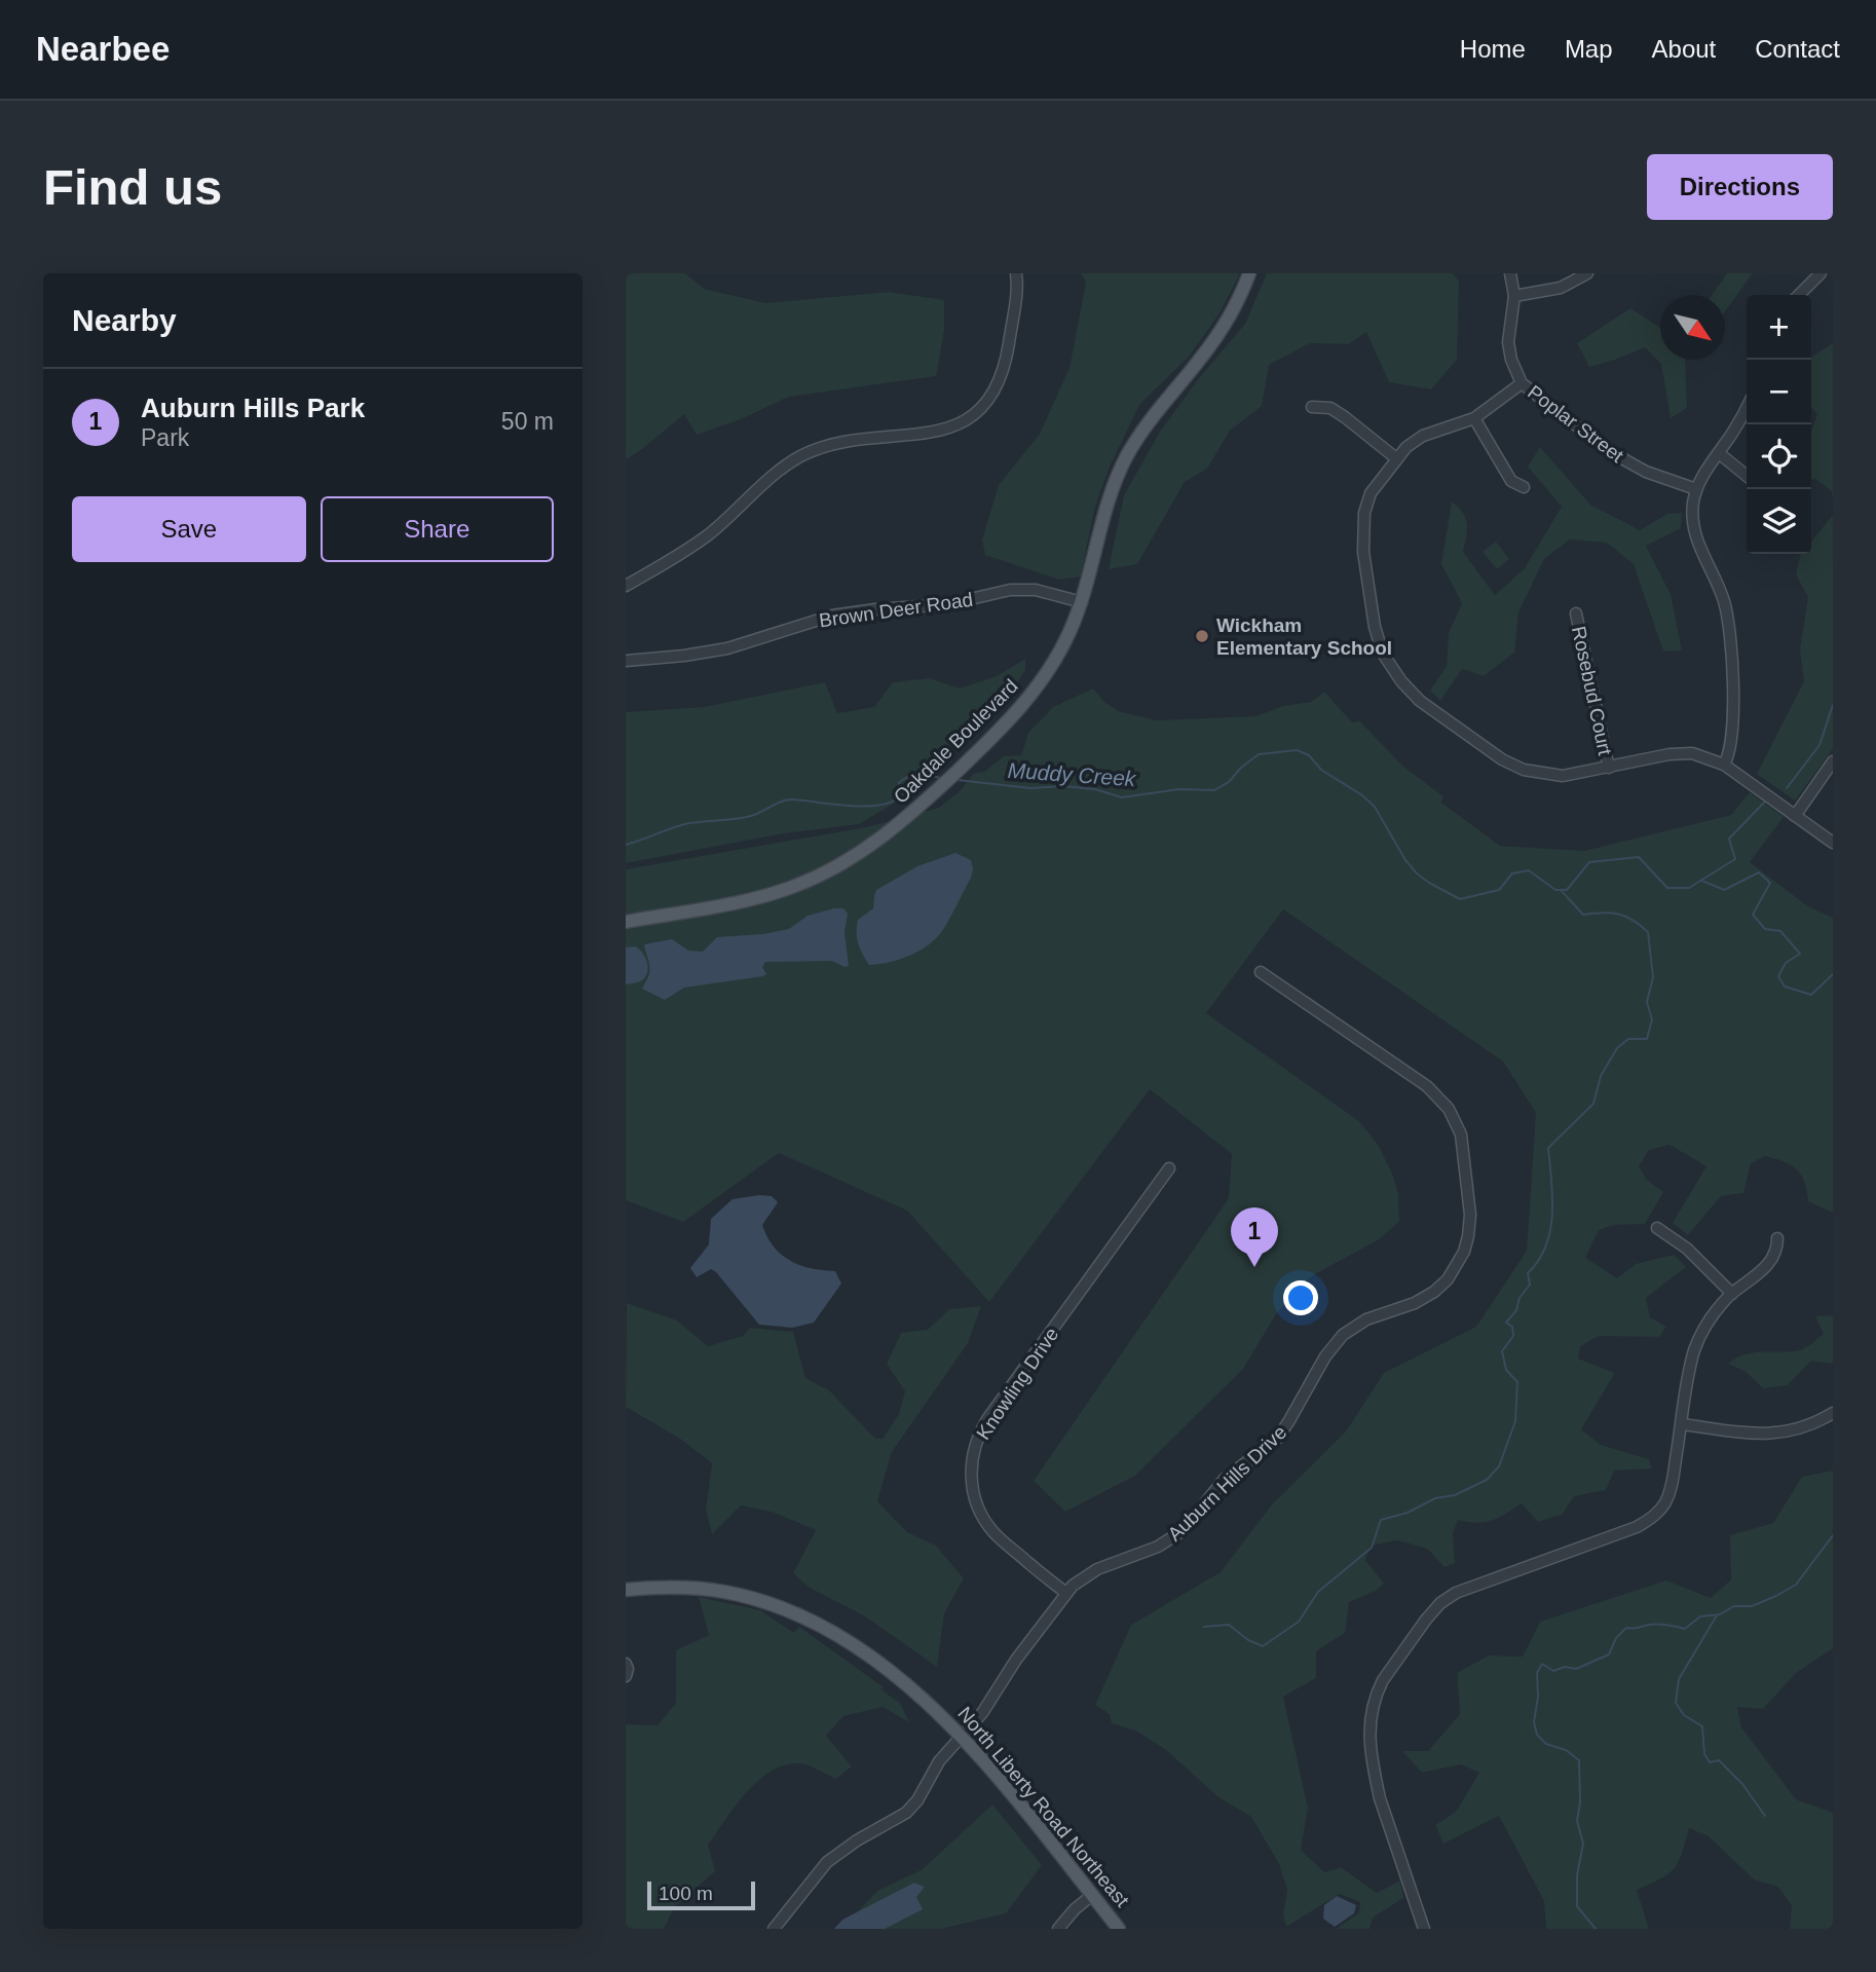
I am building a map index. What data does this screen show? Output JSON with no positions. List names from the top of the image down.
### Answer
{
  "streets": {
    "main road": ["Oakdale Boulevard", "North Liberty Road Northeast"],
    "street": [
      "Poplar Street",
      "Brown Deer Road",
      "Rosebud Court",
      "Knowling Drive",
      "Auburn Hills Drive"
    ]
  },
  "crossings": [
    ["Brown Deer Road", "Oakdale Boulevard"],
    ["Knowling Drive", "Auburn Hills Drive"],
    ["Auburn Hills Drive", "North Liberty Road Northeast"]
  ],
  "water": ["Muddy Creek"],
  "places": ["Wickham Elementary School"],
  "scale_bar": "100 m",
  "north": "bottom right",
  "page": {
    "header": "Nearbee",
    "nav": [
      "Home",
      "Map",
      "About",
      "Contact"
    ],
    "buttons": [
      "Directions",
      ["Save", "Share"]
    ],
    "title": "Find us",
    "heading": "Nearby",
    "map_buttons": ["+", "−"],
    "list": [
      {
        "mark": "1",
        "name": "Auburn Hills Park",
        "note": "Park",
        "value": "50 m"
      }
    ],
    "pins": "1",
    "scale": "100 m"
  }
}
